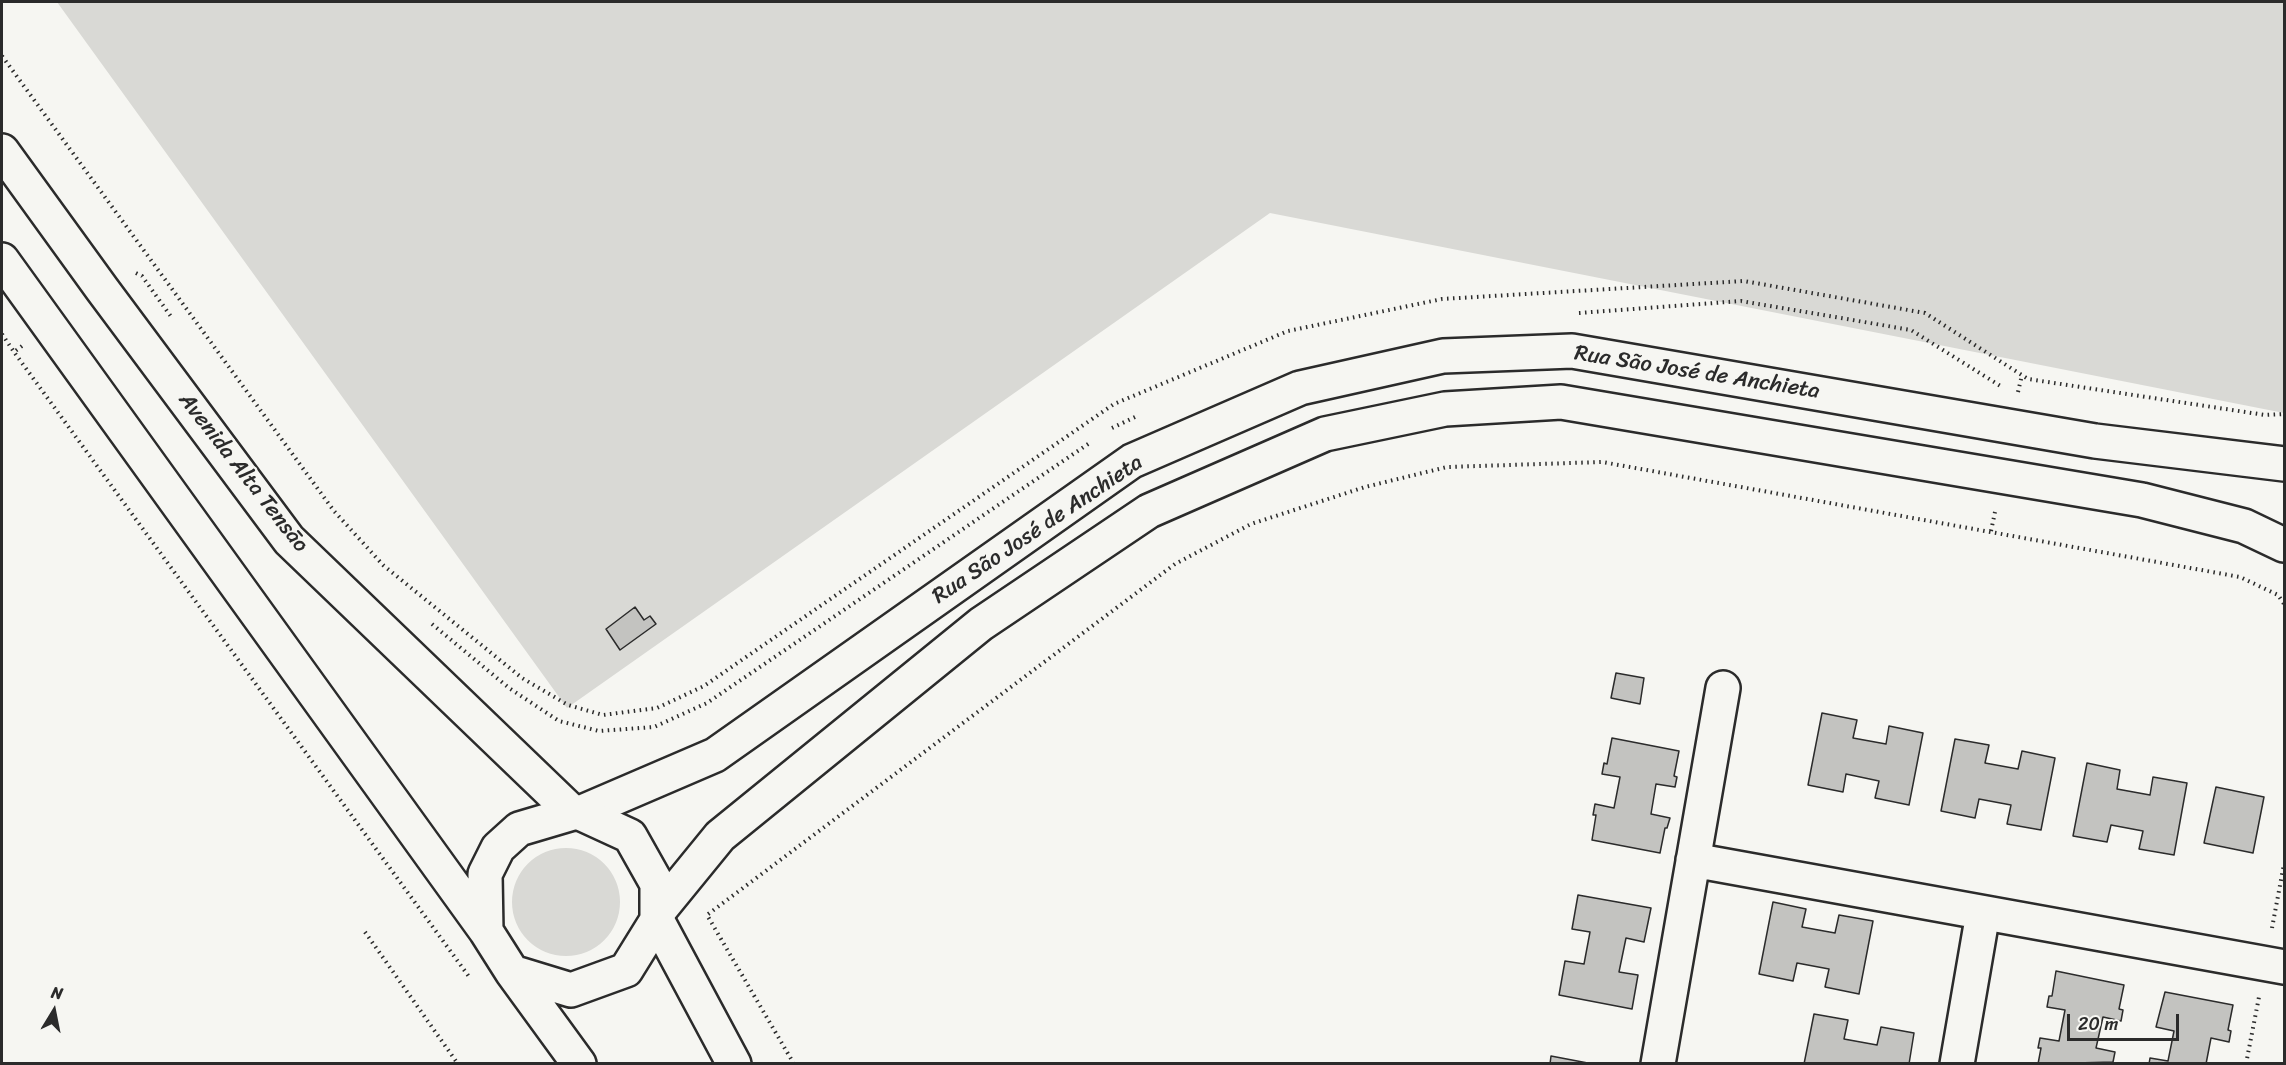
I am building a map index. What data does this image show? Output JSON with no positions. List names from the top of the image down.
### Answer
{
  "streets": {
    "street": ["Rua São José de Anchieta", "Avenida Alta Tensāo"]
  },
  "crossings": [
    ["Rua São José de Anchieta", "Avenida Alta Tensāo"]
  ],
  "scale_bar": "20 m",
  "north": "top"
}
